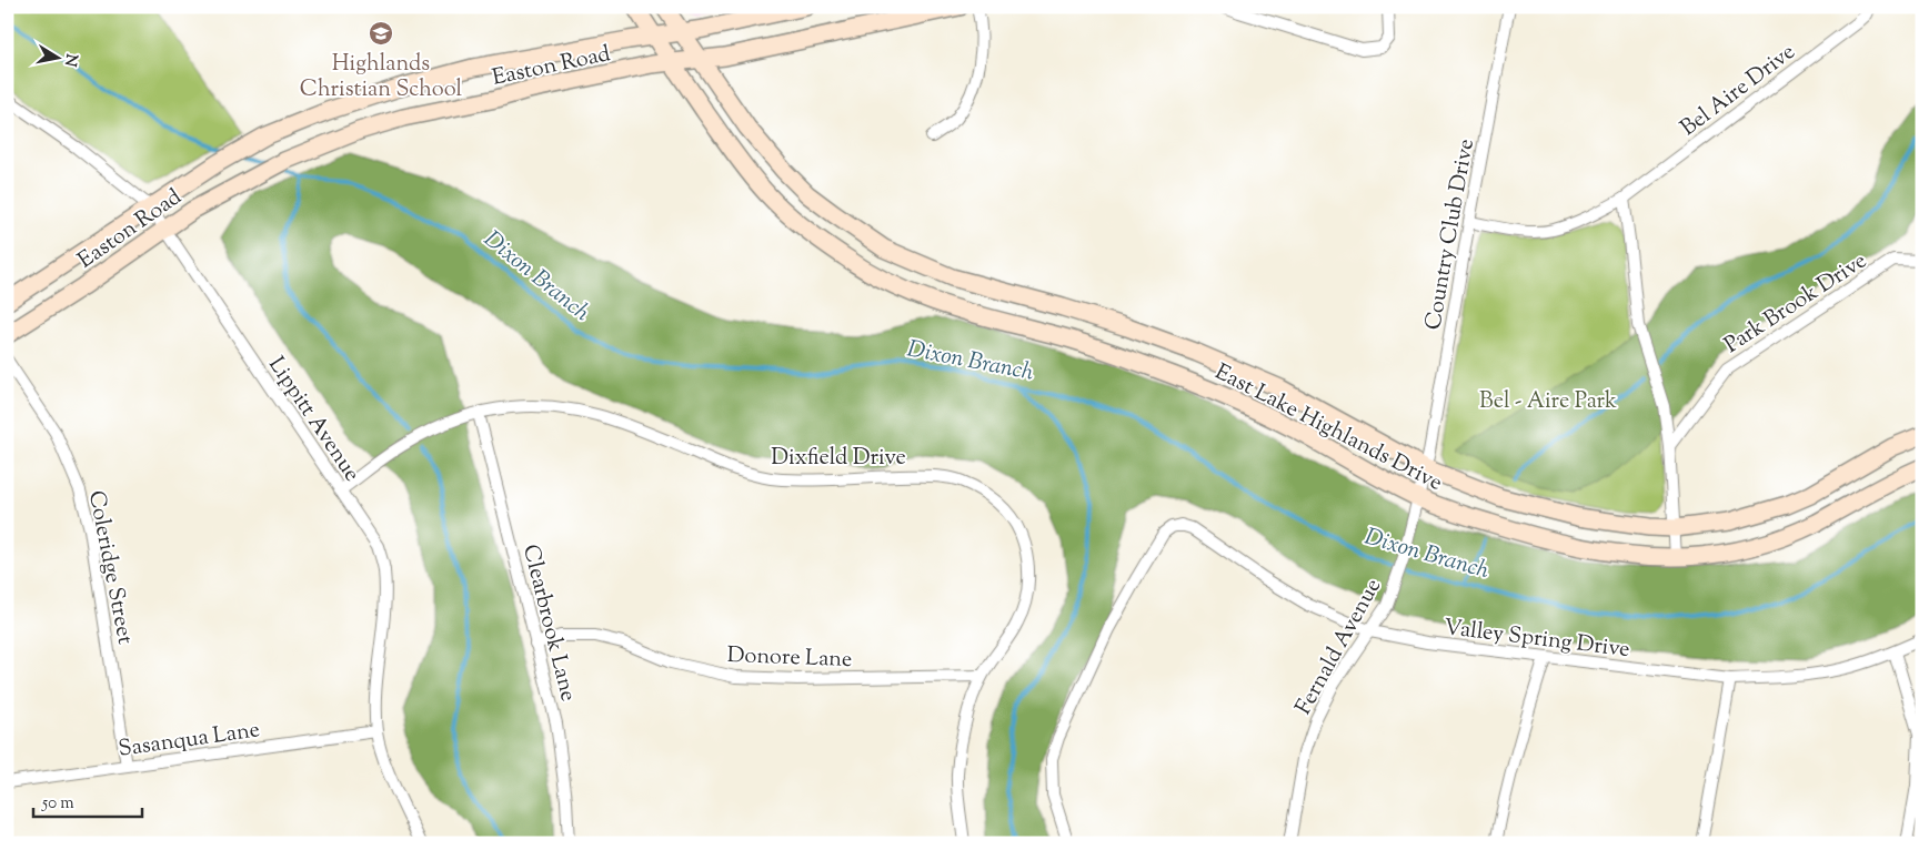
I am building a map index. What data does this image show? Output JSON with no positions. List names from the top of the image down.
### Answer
{
  "streets": {
    "main road": ["Easton Road", "East Lake Highlands Drive"],
    "street": [
      "Bel Aire Drive",
      "Country Club Drive",
      "Park Brook Drive",
      "Lippitt Avenue",
      "Dixfield Drive",
      "Coleridge Street",
      "Clearbrook Lane",
      "Valley Spring Drive",
      "Fernald Avenue",
      "Donore Lane",
      "Sasanqua Lane"
    ]
  },
  "crossings": [
    ["Easton Road", "Lippitt Avenue"],
    ["Easton Road", "East Lake Highlands Drive"],
    ["Bel Aire Drive", "Country Club Drive"],
    ["Country Club Drive", "East Lake Highlands Drive"],
    ["Country Club Drive", "Fernald Avenue"],
    ["Lippitt Avenue", "Dixfield Drive"],
    ["Lippitt Avenue", "Sasanqua Lane"],
    ["East Lake Highlands Drive", "Fernald Avenue"],
    ["Dixfield Drive", "Clearbrook Lane"],
    ["Dixfield Drive", "Donore Lane"],
    ["Coleridge Street", "Sasanqua Lane"],
    ["Clearbrook Lane", "Donore Lane"],
    ["Valley Spring Drive", "Fernald Avenue"]
  ],
  "water": ["Dixon Branch"],
  "parks": ["Bel - Aire Park"],
  "places": {
    "school or university": ["Highlands Christian School"]
  },
  "scale_bar": "50 m",
  "north": "right"
}
